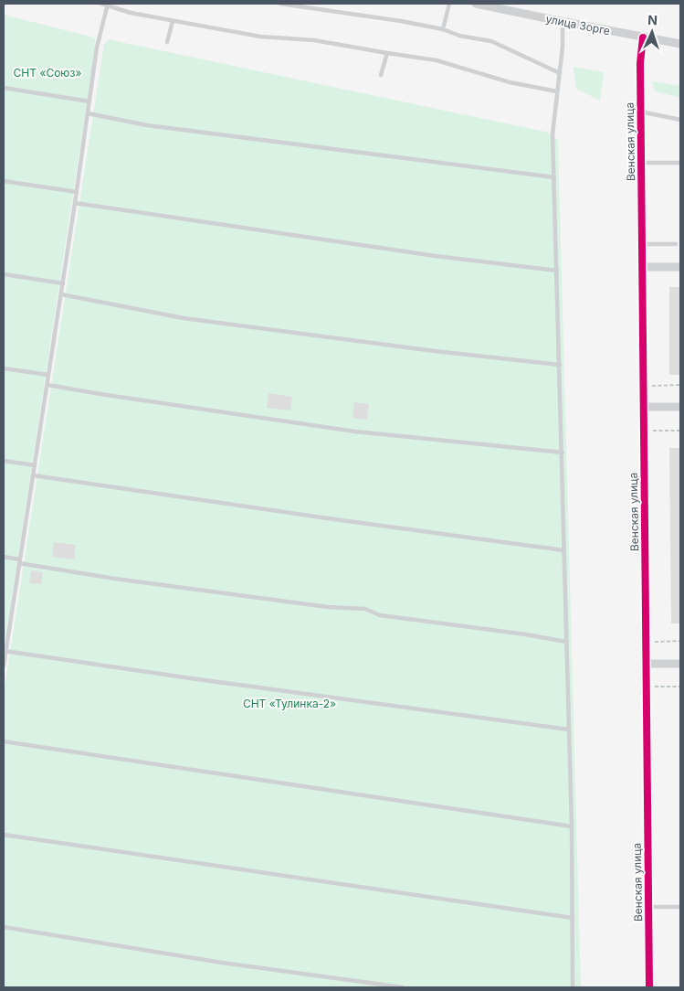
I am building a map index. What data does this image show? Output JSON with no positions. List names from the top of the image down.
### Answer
{
  "streets": {
    "street": ["улица Зорге", "Венская улица"]
  },
  "crossings": [
    ["улица Зорге", "Венская улица"]
  ],
  "parks": ["СНТ «Союз»", "СНТ «Тулинка-2»"],
  "north": "top"
}
